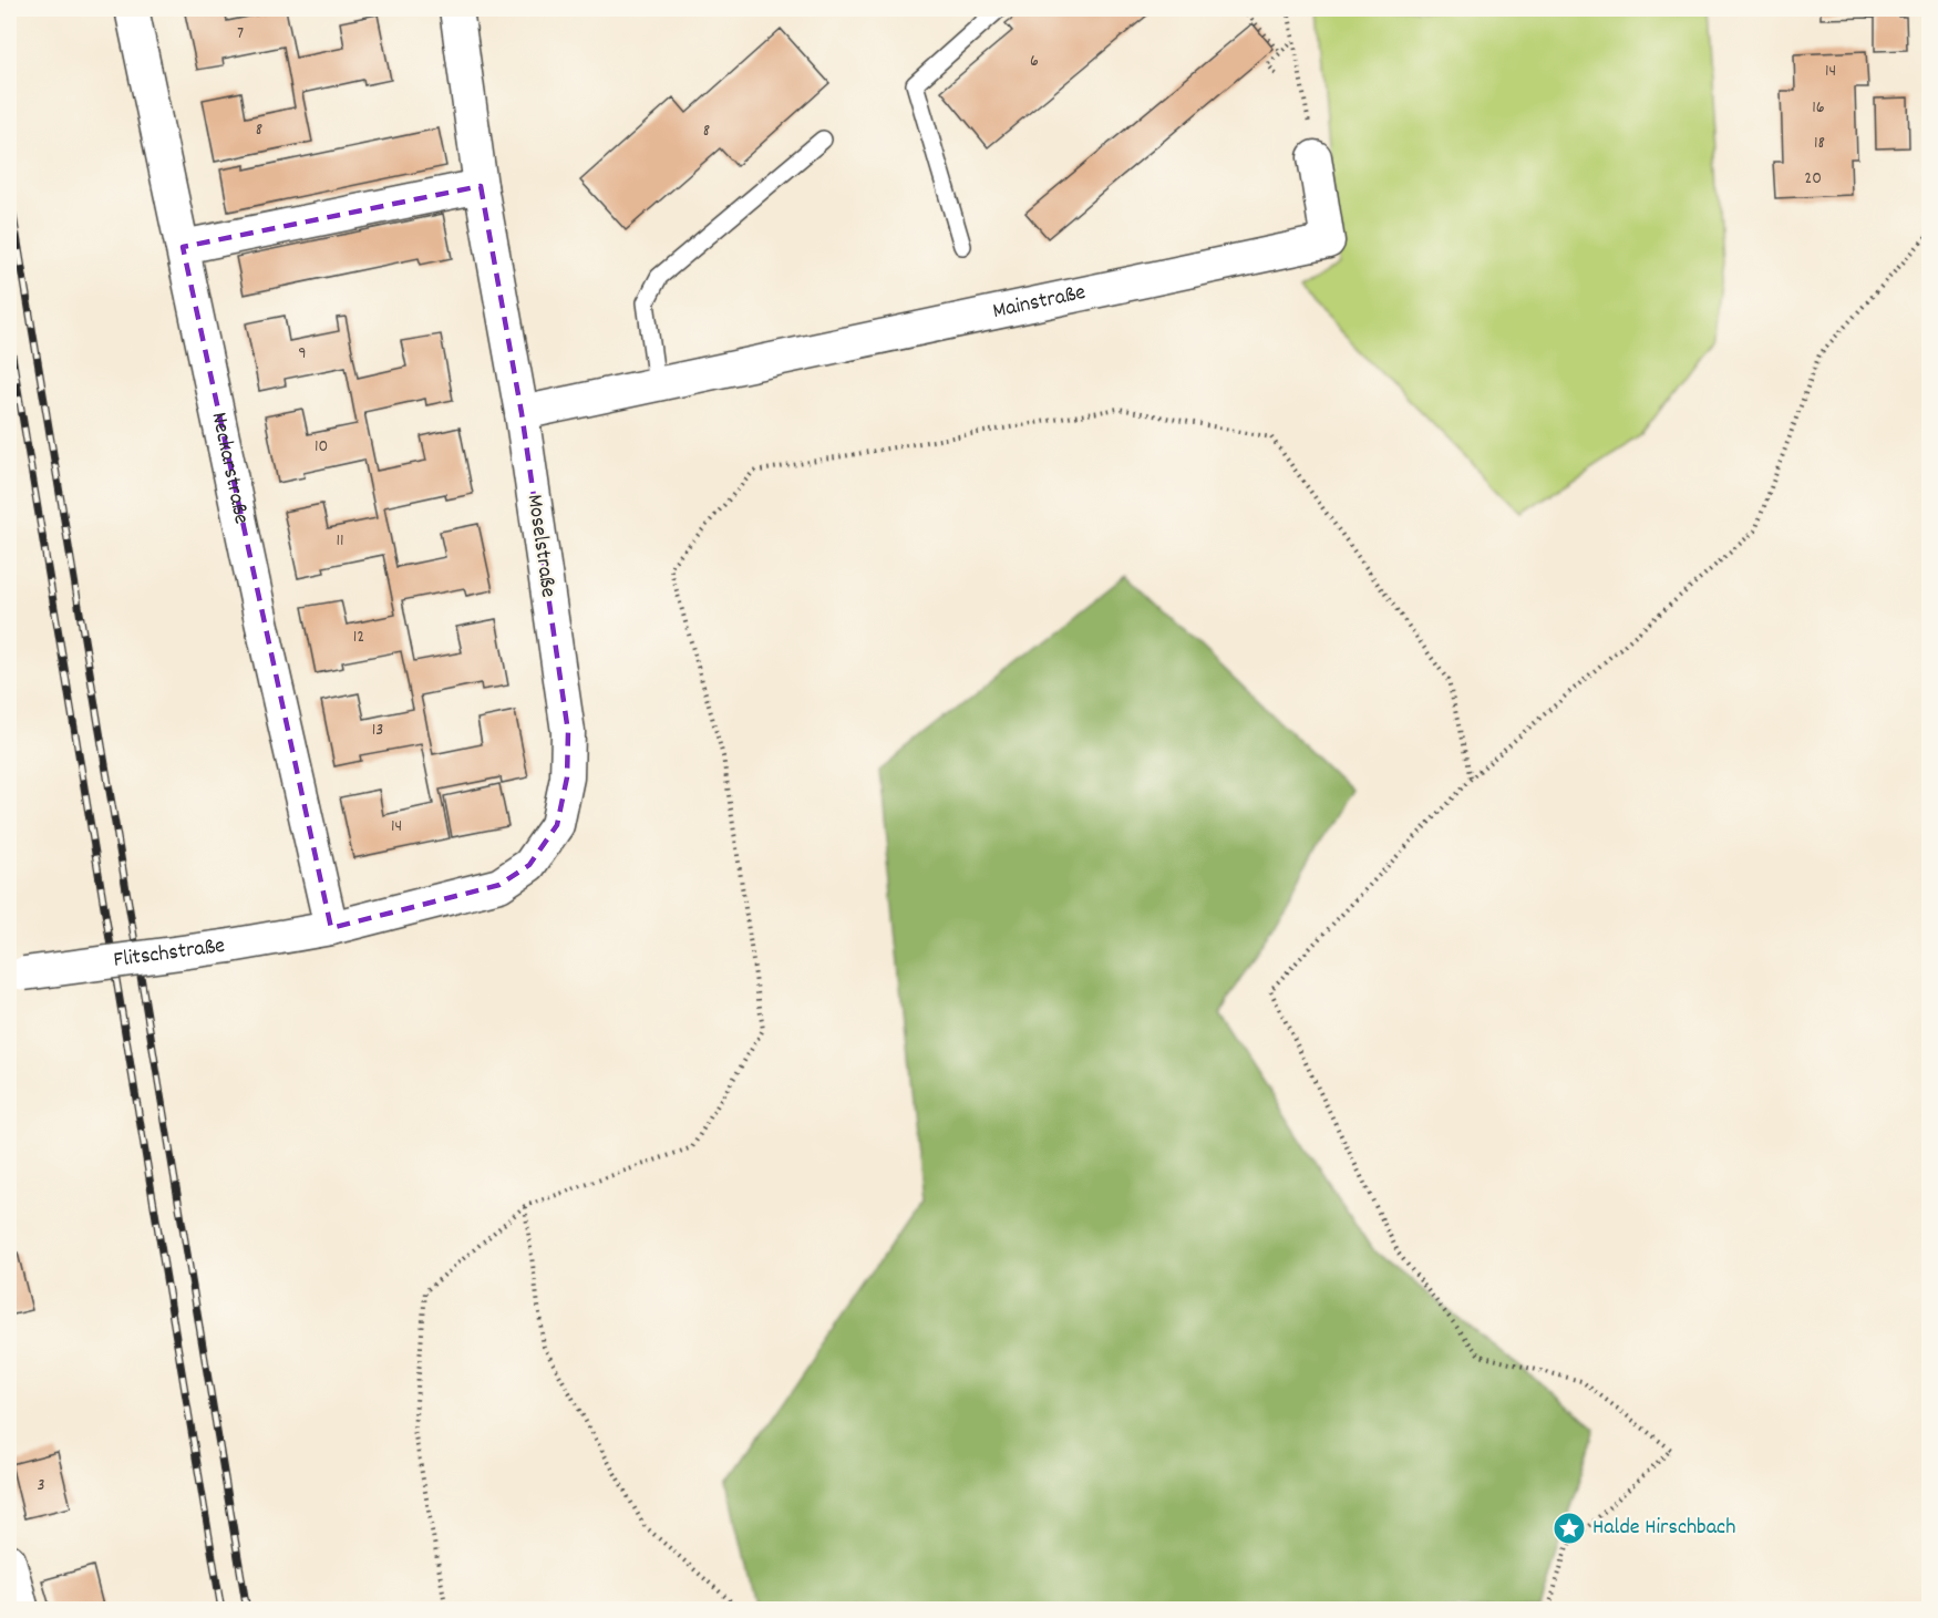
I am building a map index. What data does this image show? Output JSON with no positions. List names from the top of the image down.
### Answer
{
  "streets": {
    "street": [
      "Mainstraße",
      "Neckarstraße",
      "Moselstraße",
      "Flitschstraße"
    ]
  },
  "crossings": [
    ["Mainstraße", "Moselstraße"],
    ["Neckarstraße", "Moselstraße"],
    ["Neckarstraße", "Flitschstraße"],
    ["Moselstraße", "Flitschstraße"]
  ],
  "places": {
    "place": ["Halde Hirschbach"]
  },
  "house_numbers": [
    "7",
    "6",
    "14",
    "16",
    "8",
    "8",
    "18",
    "20",
    "9",
    "10",
    "11",
    "12",
    "13",
    "14",
    "3"
  ]
}
